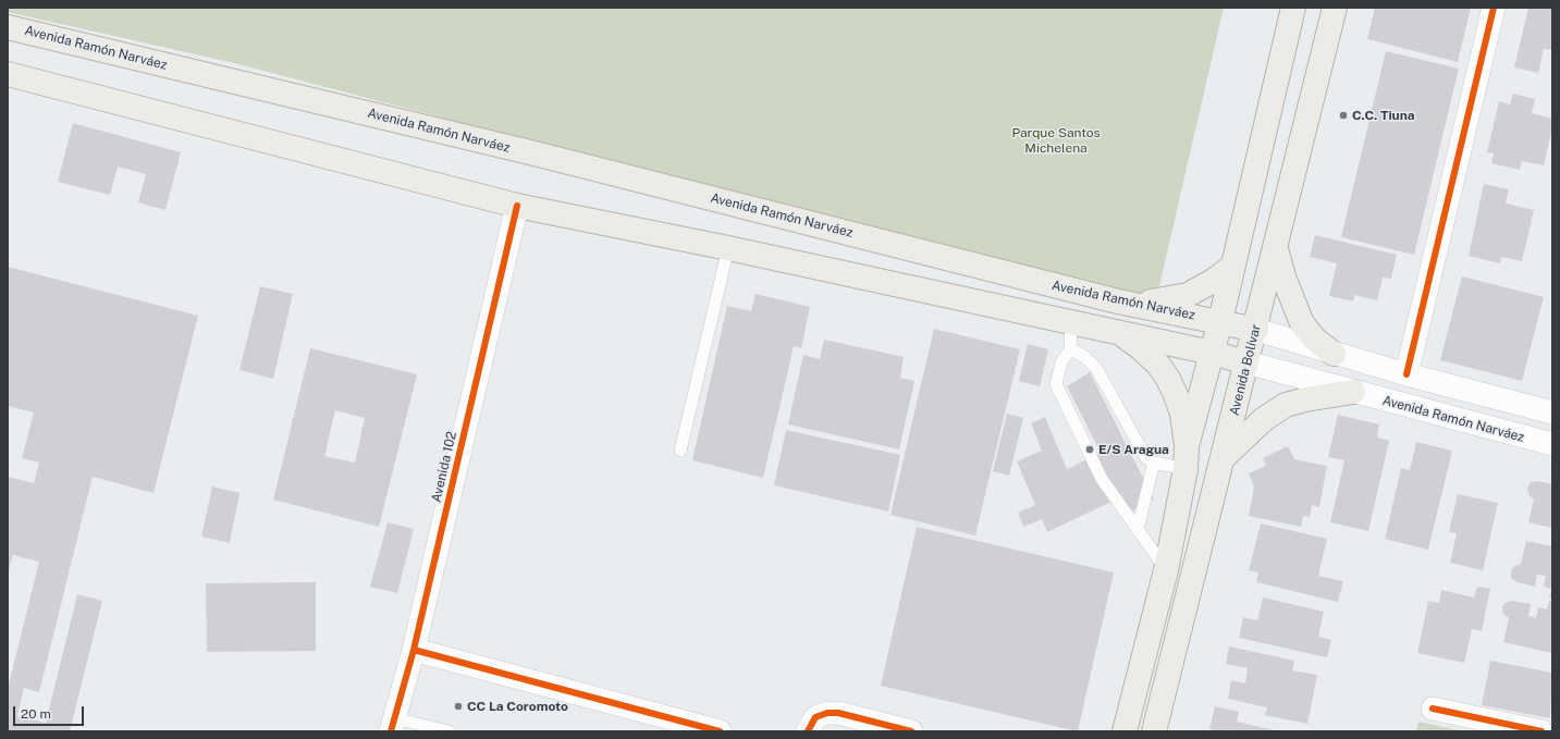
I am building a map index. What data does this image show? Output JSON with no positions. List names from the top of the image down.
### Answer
{
  "streets": {
    "main road": ["Avenida Ramón Narváez", "Avenida Bolívar"],
    "street": ["Avenida 102"]
  },
  "crossings": [
    ["Avenida Ramón Narváez", "Avenida Bolívar"],
    ["Avenida Ramón Narváez", "Avenida 102"]
  ],
  "parks": ["Parque Santos Michelena"],
  "places": ["C.C. Tiuna", "E/S Aragua", "CC La Coromoto"],
  "scale_bar": "20 m"
}
